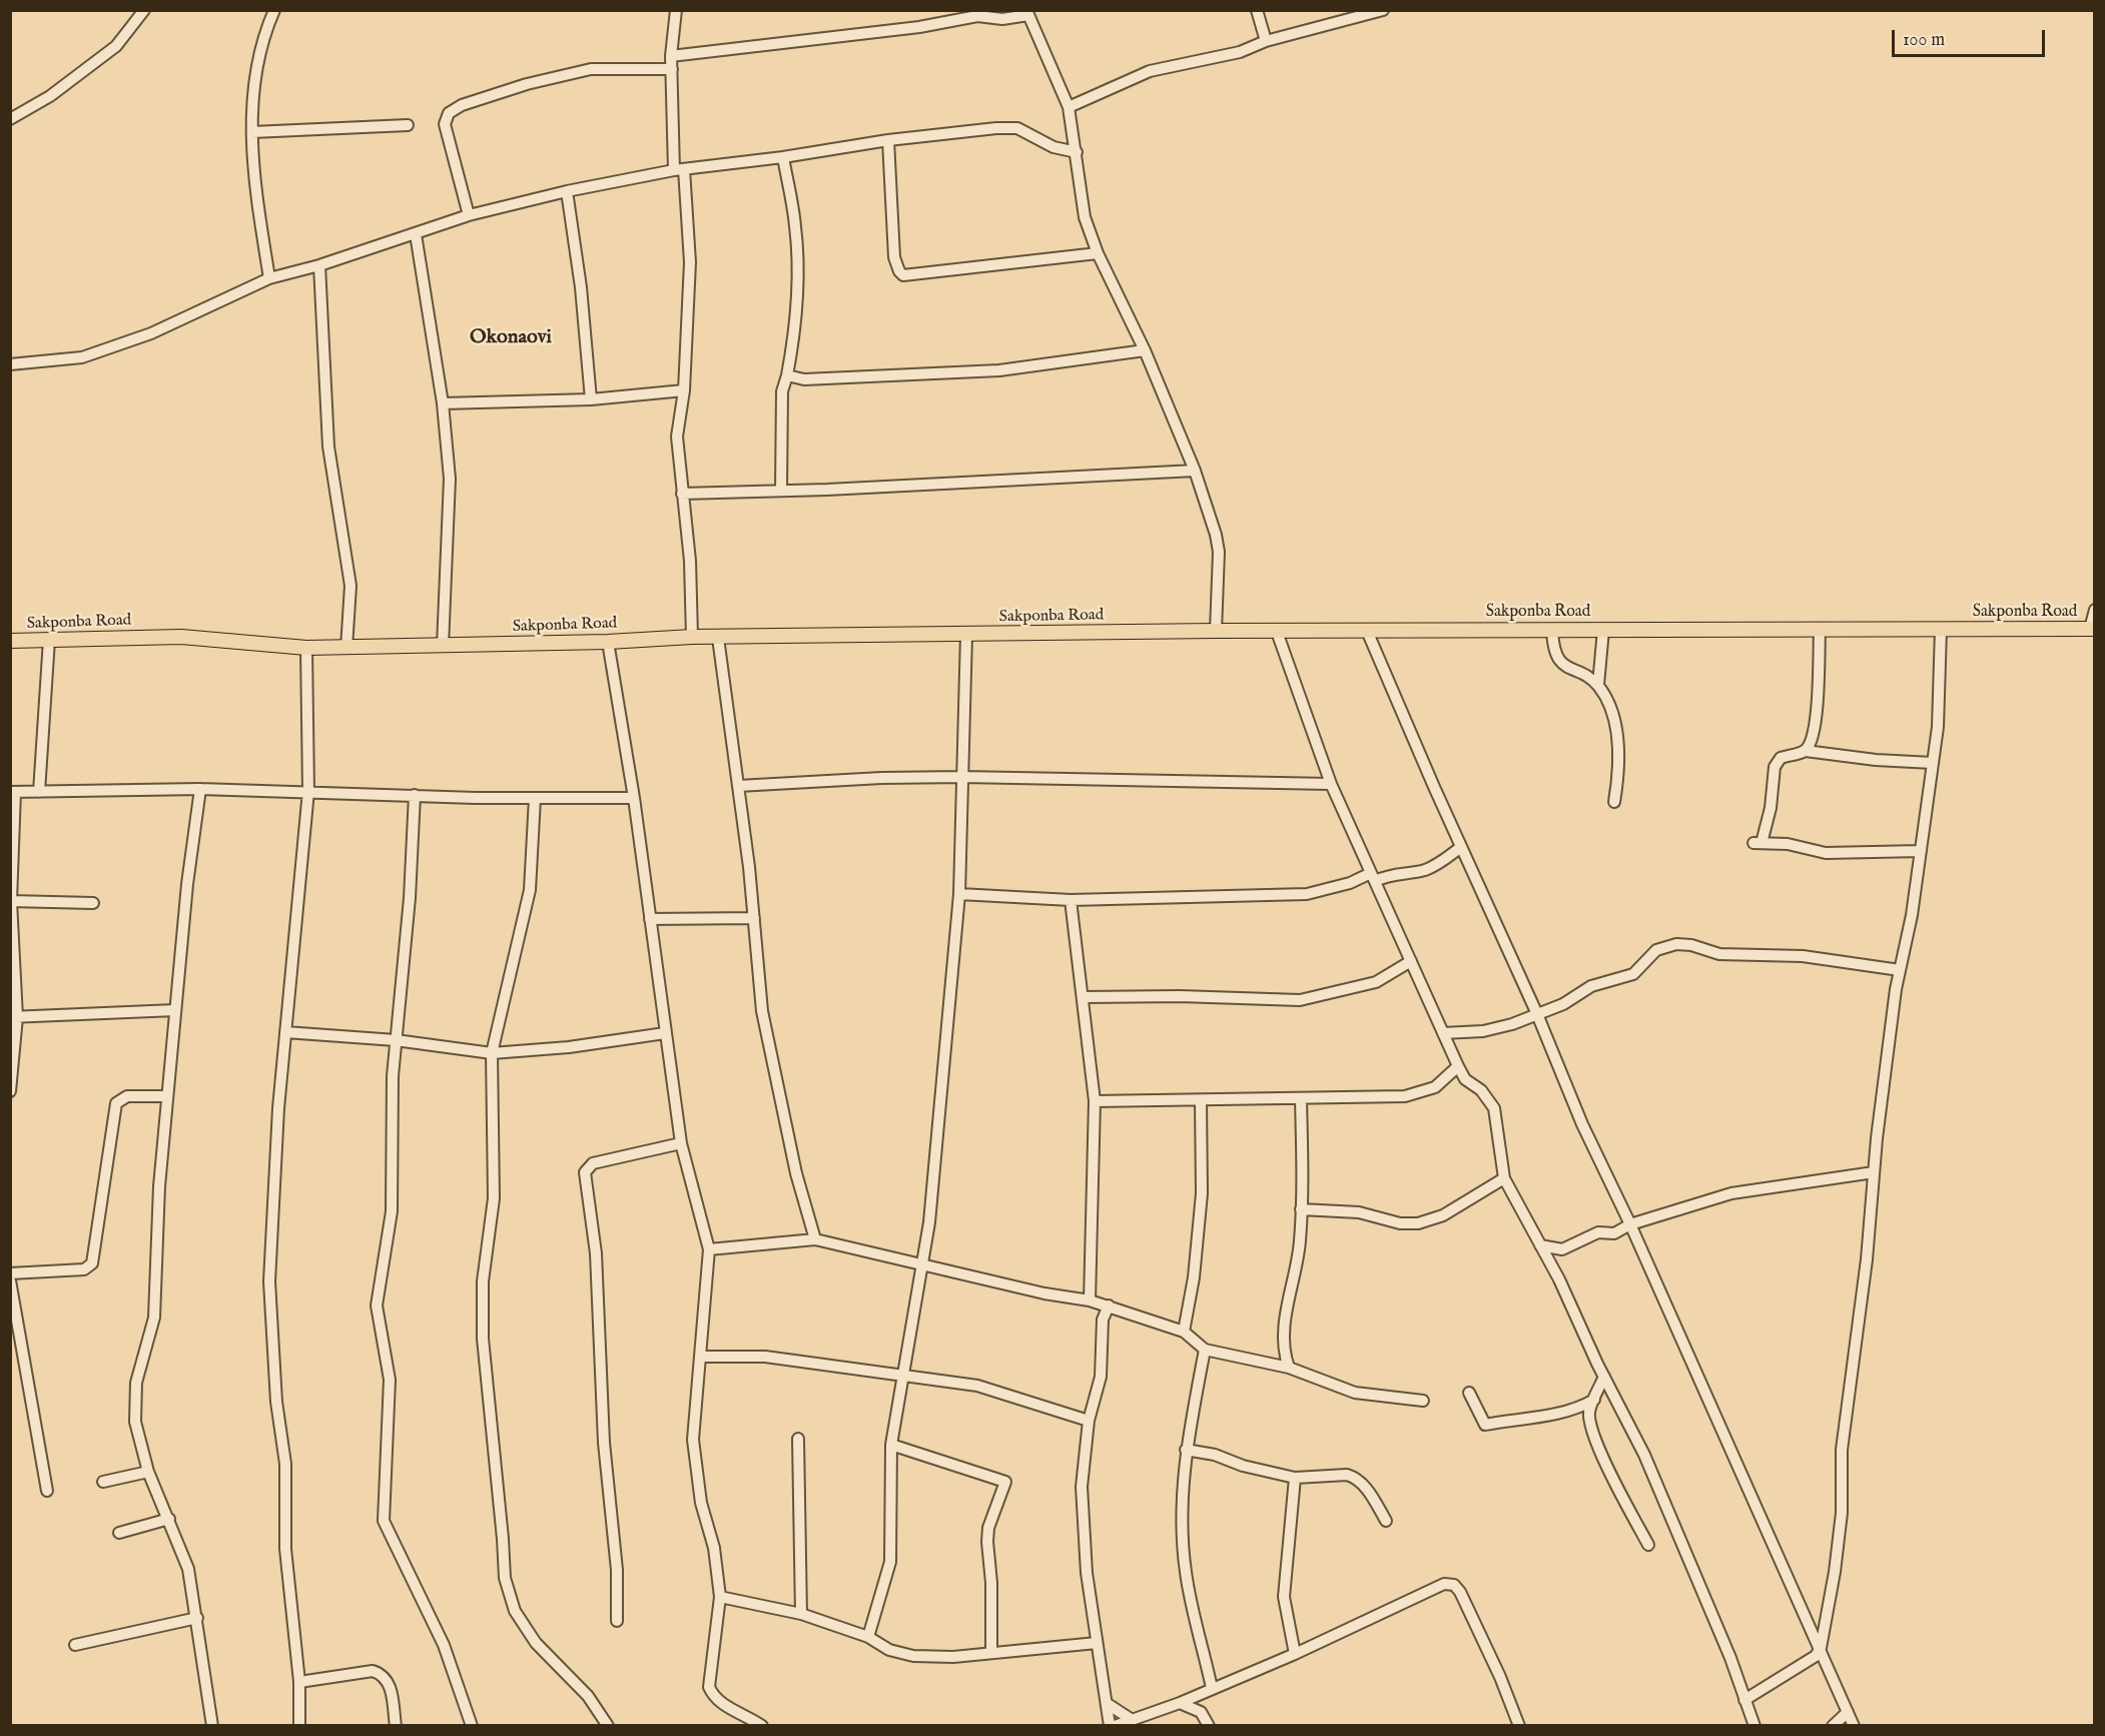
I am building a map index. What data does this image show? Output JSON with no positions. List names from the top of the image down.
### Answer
{
  "streets": {
    "main road": ["Sakponba Road"]
  },
  "districts": ["Okonaovi"],
  "scale_bar": "100 m"
}
